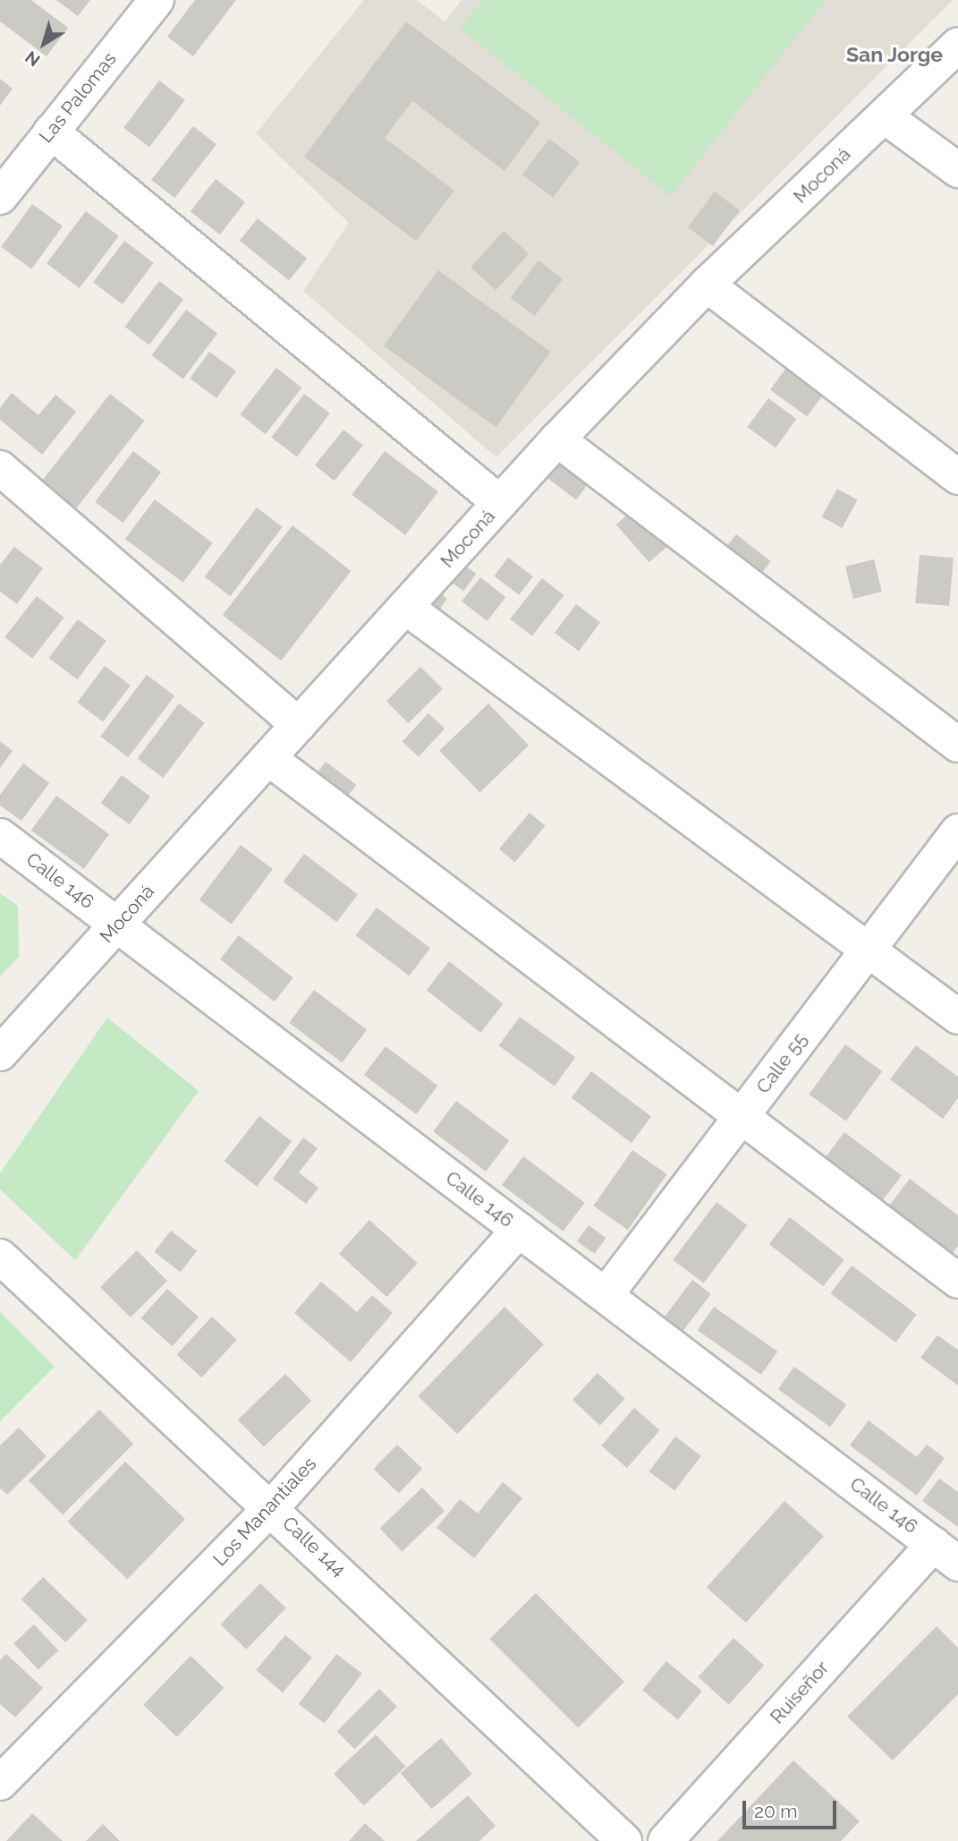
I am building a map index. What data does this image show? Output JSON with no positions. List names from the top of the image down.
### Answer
{
  "streets": {
    "street": [
      "Las Palomas",
      "Moconá",
      "Calle 146",
      "Calle 55",
      "Los Manantiales",
      "Calle 144",
      "Ruiseñor"
    ]
  },
  "crossings": [
    ["Moconá", "Calle 146"],
    ["Calle 146", "Calle 55"],
    ["Calle 146", "Los Manantiales"],
    ["Calle 146", "Ruiseñor"],
    ["Los Manantiales", "Calle 144"]
  ],
  "districts": ["San Jorge"],
  "scale_bar": "20 m",
  "north": "bottom left"
}
